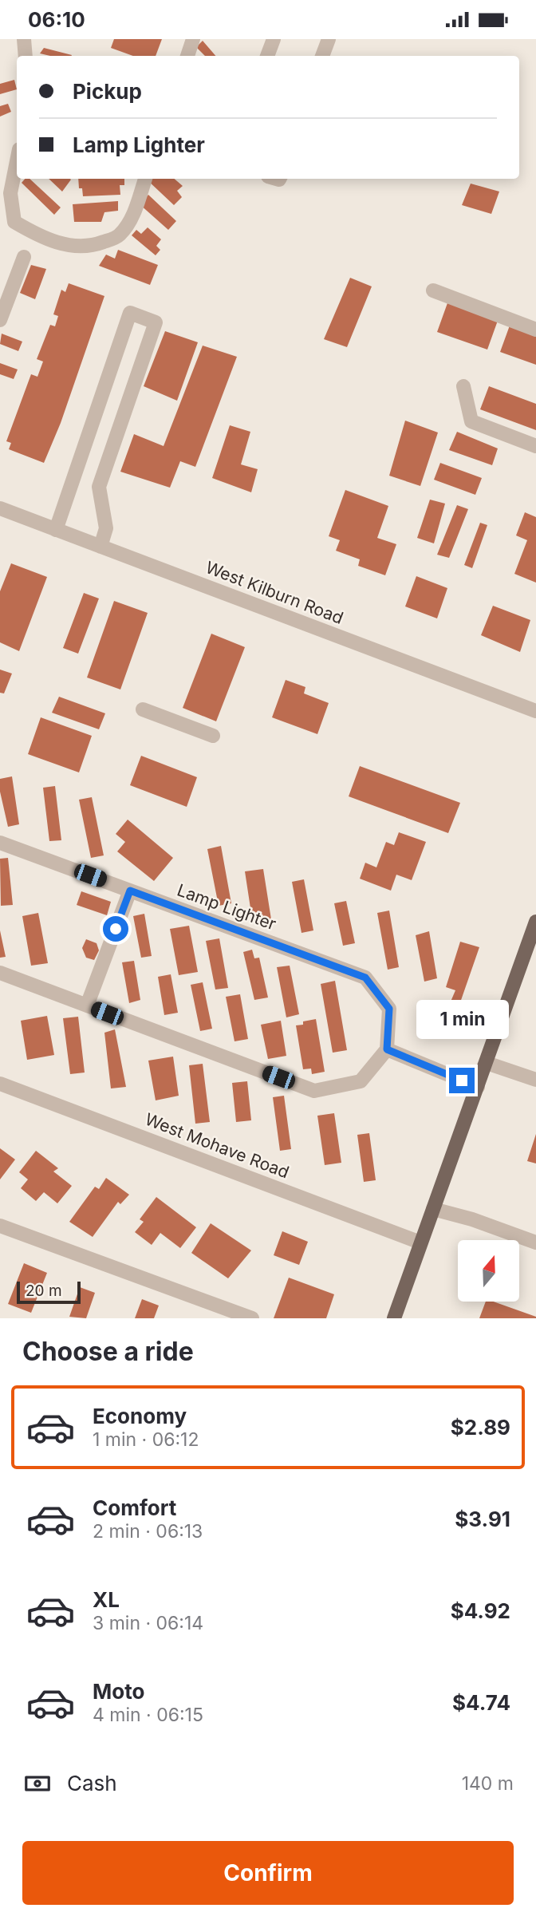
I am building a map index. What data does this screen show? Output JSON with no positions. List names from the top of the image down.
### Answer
{
  "streets": {
    "street": ["West Kilburn Road", "Lamp Lighter", "West Mohave Road"]
  },
  "scale_bar": "20 m",
  "north": "top",
  "page": {
    "status": "06:10",
    "banner": ["Pickup", "Lamp Lighter"],
    "bubble": "1 min",
    "scale": "20 m",
    "heading": "Choose a ride",
    "list": [
      {
        "name": "Economy",
        "note": "1 min · 06:12",
        "value": "$2.89"
      },
      {
        "name": "Comfort",
        "note": "2 min · 06:13",
        "value": "$3.91"
      },
      {
        "name": "XL",
        "note": "3 min · 06:14",
        "value": "$4.92"
      },
      {
        "name": "Moto",
        "note": "4 min · 06:15",
        "value": "$4.74"
      }
    ],
    "pay": ["Cash", "140 m"],
    "buttons": "Confirm"
  }
}
